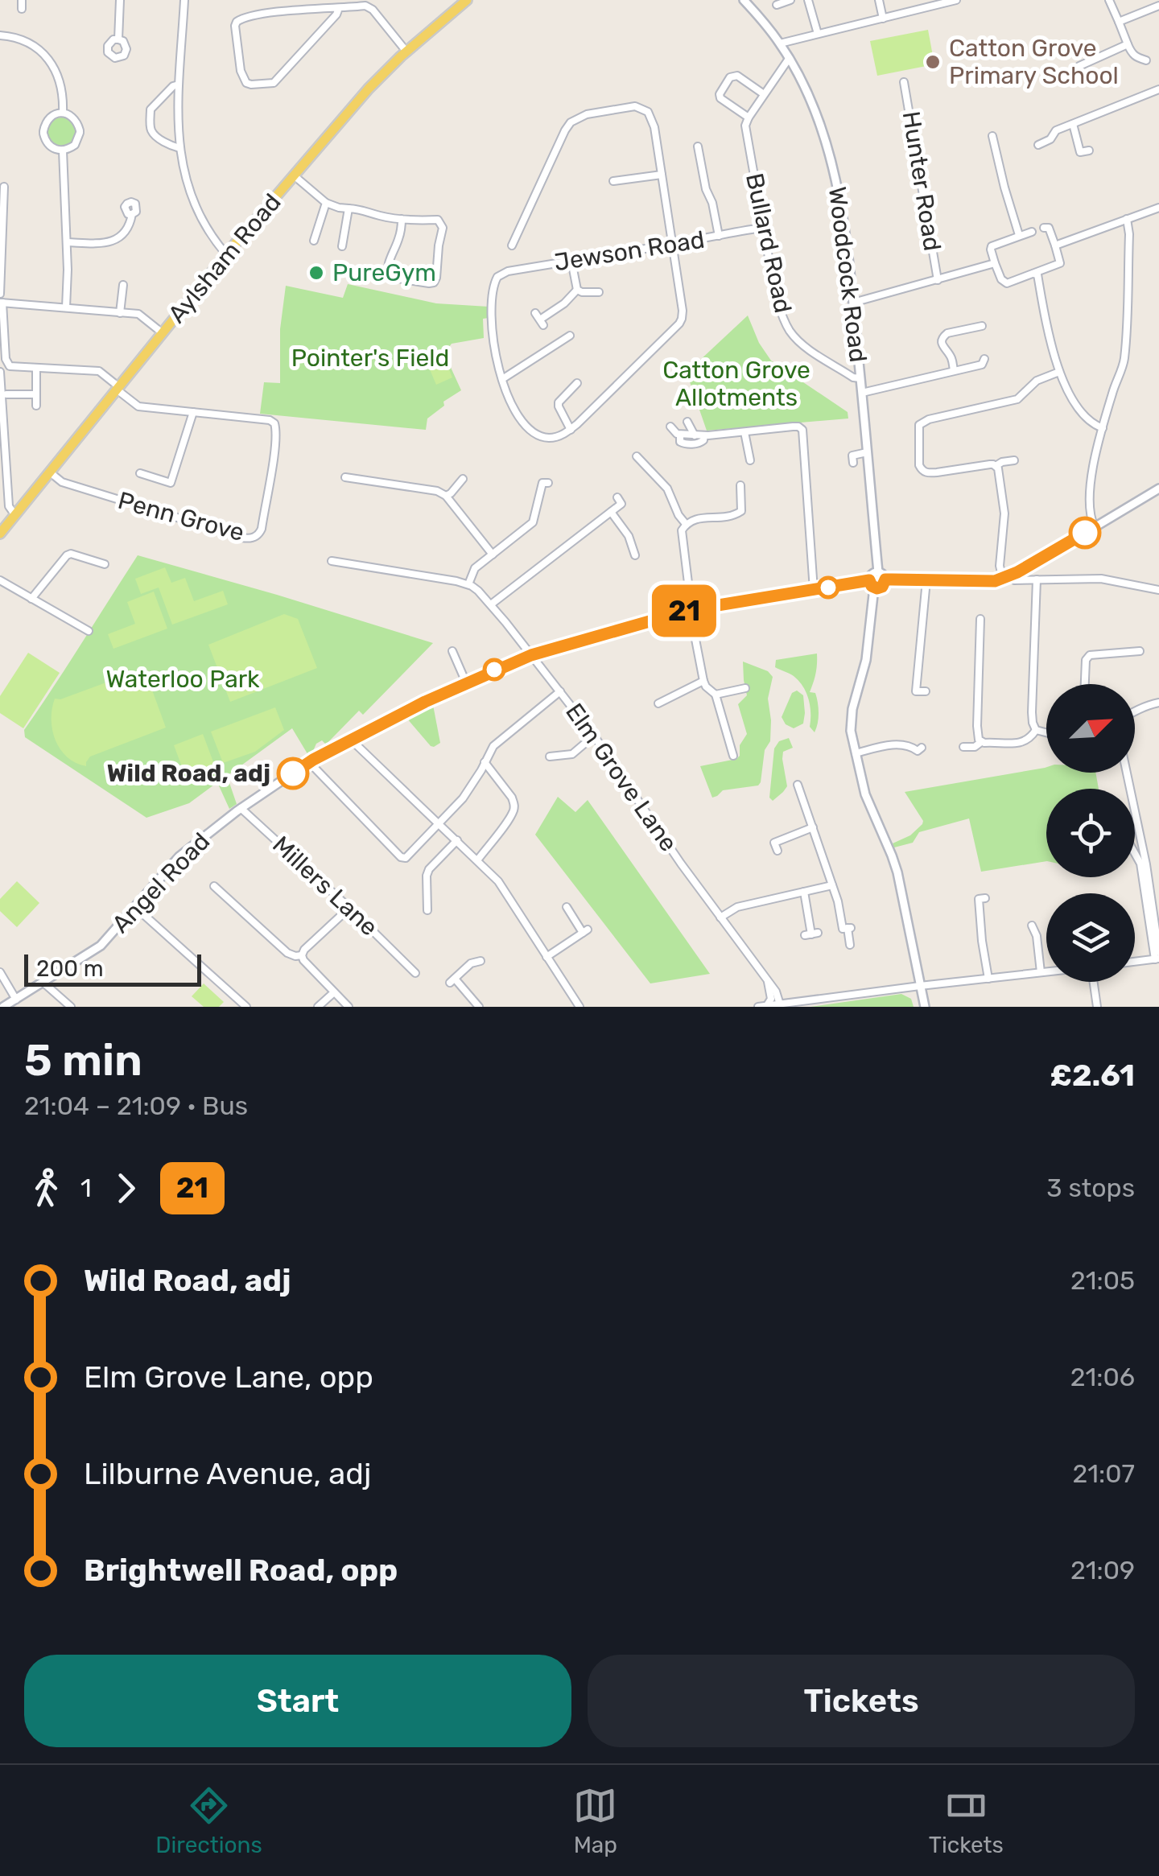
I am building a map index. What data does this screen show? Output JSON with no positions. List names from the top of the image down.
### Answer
{
  "streets": {
    "main road": ["Aylsham Road"],
    "street": [
      "Hunter Road",
      "Bullard Road",
      "Jewson Road",
      "Woodcock Road",
      "Penn Grove",
      "Elm Grove Lane",
      "Angel Road",
      "Millers Lane"
    ]
  },
  "crossings": [
    ["Bullard Road", "Jewson Road"],
    ["Bullard Road", "Woodcock Road"],
    ["Aylsham Road", "Penn Grove"],
    ["Woodcock Road", "Angel Road"],
    ["Elm Grove Lane", "Angel Road"],
    ["Angel Road", "Millers Lane"]
  ],
  "parks": ["Pointer's Field", "Catton Grove Allotments", "Waterloo Park"],
  "places": ["Catton Grove Primary School", "PureGym", "Wild Road, adj"],
  "lines": ["bus line 21"],
  "scale_bar": "200 m",
  "north": "top right",
  "page": {
    "on_map": "21",
    "scale": "200 m",
    "heading": ["5 min", "21:04 – 21:09 · Bus", "£2.61"],
    "legs": ["1", "21", "3 stops"],
    "list": [
      {
        "name": "Wild Road, adj",
        "value": "21:05"
      },
      {
        "name": "Elm Grove Lane, opp",
        "value": "21:06"
      },
      {
        "name": "Lilburne Avenue, adj",
        "value": "21:07"
      },
      {
        "name": "Brightwell Road, opp",
        "value": "21:09"
      }
    ],
    "buttons": ["Start", "Tickets"],
    "tabs": ["Directions", "Map", "Tickets"]
  }
}
